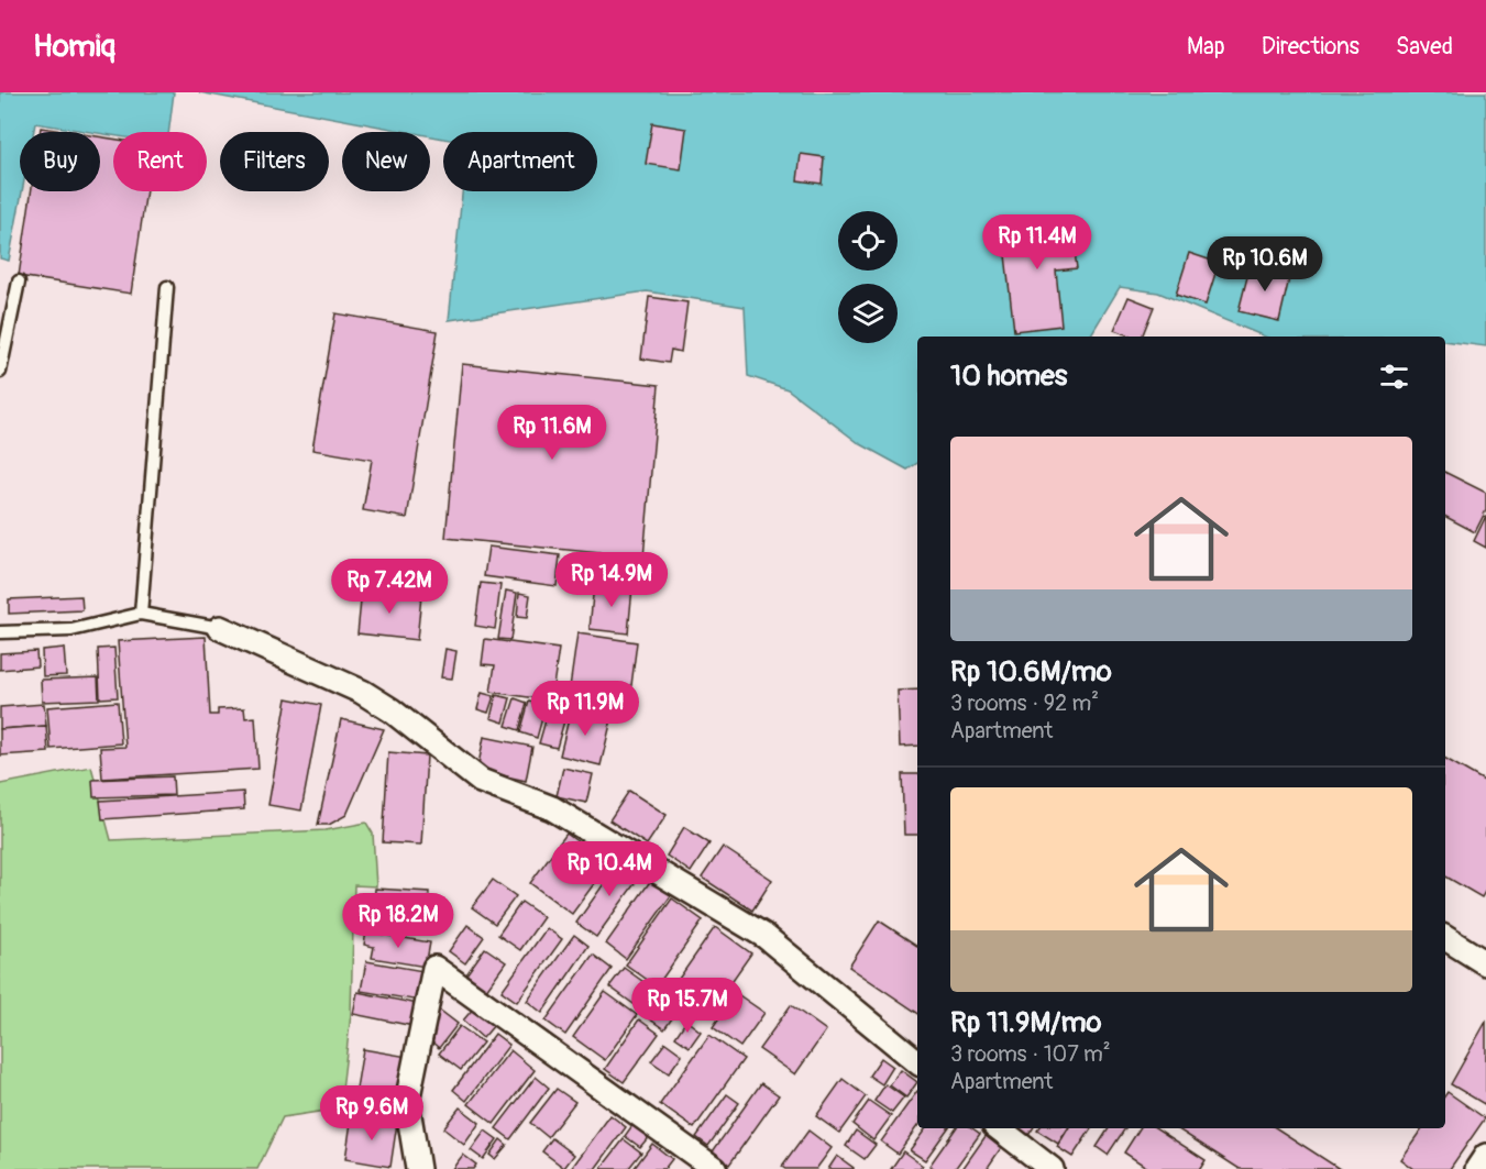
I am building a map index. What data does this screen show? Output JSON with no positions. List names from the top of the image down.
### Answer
{
  "page": {
    "header": "Homiq",
    "nav": ["Map", "Directions", "Saved"],
    "chip": [
      "Buy",
      "Rent",
      "Filters",
      "New",
      "Apartment"
    ],
    "price": [
      "Rp 11.4M",
      "Rp 10.6M",
      "Rp 11.6M",
      "Rp 14.9M",
      "Rp 7.42M",
      "Rp 11.9M",
      "Rp 10.4M",
      "Rp 18.2M",
      "Rp 15.7M",
      "Rp 9.6M"
    ],
    "heading": "10 homes",
    "list": [
      {
        "name": "Rp 10.6M/mo",
        "note": "3 rooms · 92 m² · Apartment"
      },
      {
        "name": "Rp 11.9M/mo",
        "note": "3 rooms · 107 m² · Apartment"
      }
    ]
  }
}
